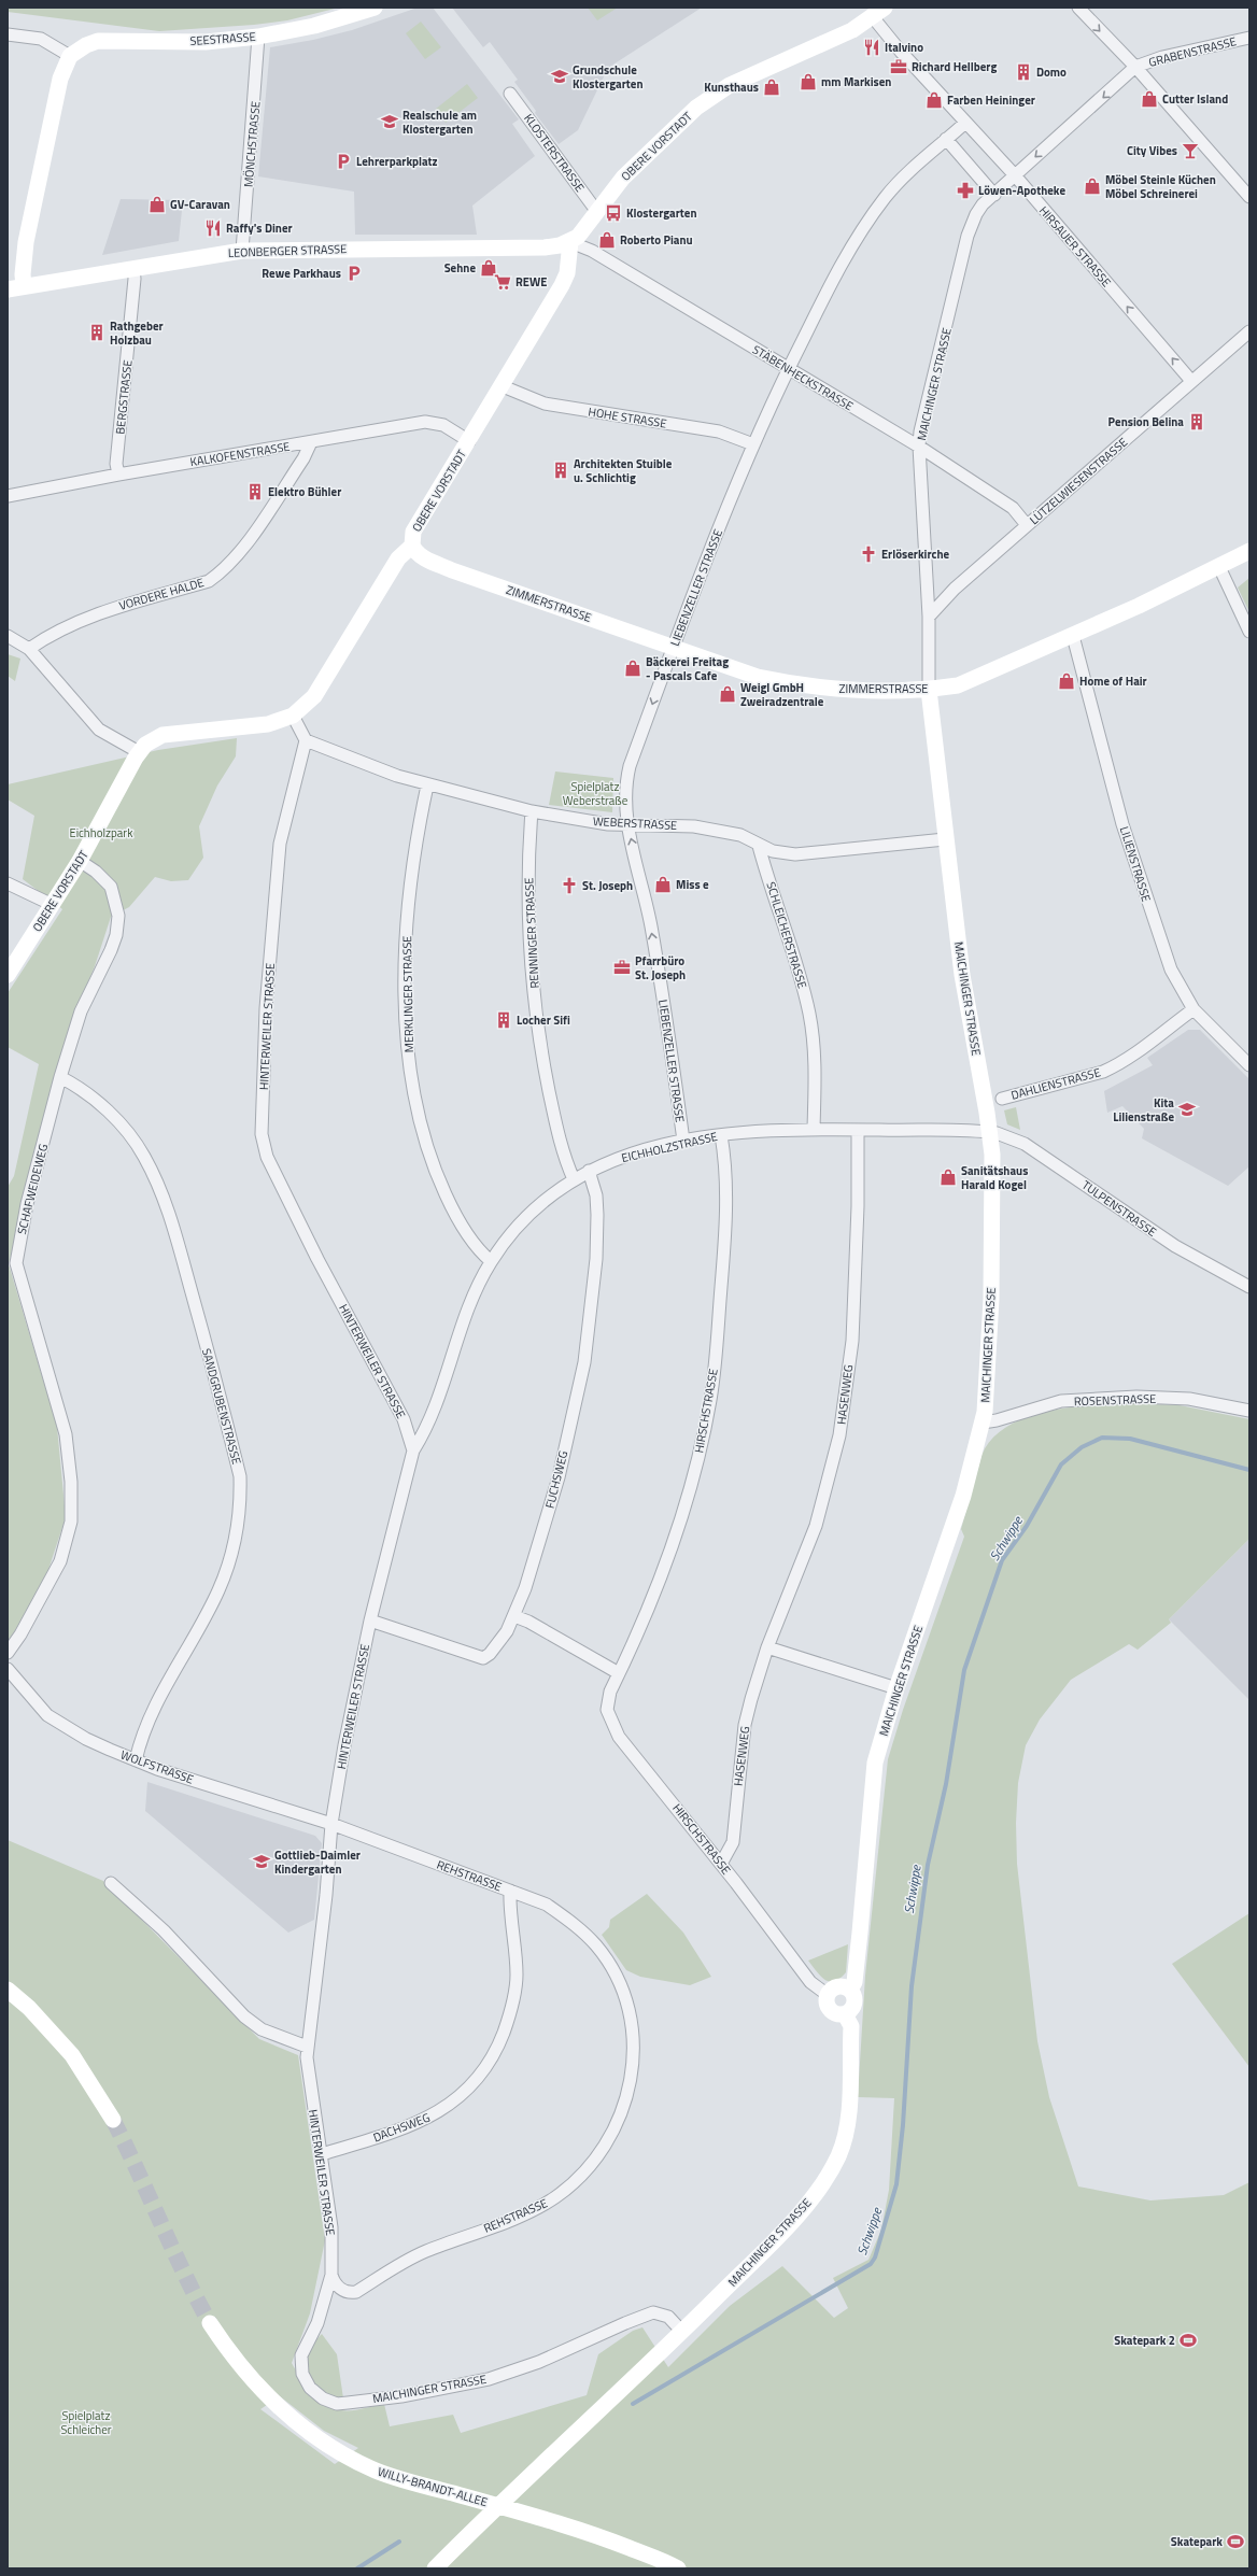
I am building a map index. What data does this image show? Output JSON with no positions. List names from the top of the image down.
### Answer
{
  "streets": {
    "main road": [
      "SEESTRASSE",
      "OBERE VORSTADT",
      "LEONBERGER STRASSE",
      "MAICHINGER STRASSE",
      "ZIMMERSTRASSE",
      "WILLY-BRANDT-ALLEE"
    ],
    "street": [
      "GRABENSTRASSE",
      "MÖNCHSTRASSE",
      "KLOSTERSTRASSE",
      "HIRSAUER STRASSE",
      "STÄBENHECKSTRASSE",
      "BERGSTRASSE",
      "HOHE STRASSE",
      "KALKOFENSTRASSE",
      "LÜTZELWIESENSTRASSE",
      "LIEBENZELLER STRASSE",
      "VORDERE HALDE",
      "WEBERSTRASSE",
      "LILIENSTRASSE",
      "RENNINGER STRASSE",
      "SCHLEICHERSTRASSE",
      "MERKLINGER STRASSE",
      "HINTERWEILER STRASSE",
      "DAHLIENSTRASSE",
      "EICHHOLZSTRASSE",
      "SCHAFWEIDEWEG",
      "TULPENSTRASSE",
      "HASENWEG",
      "ROSENSTRASSE",
      "SANDGRUBENSTRASSE",
      "HIRSCHSTRASSE",
      "FUCHSWEG",
      "WOLFSTRASSE",
      "REHSTRASSE",
      "DACHSWEG"
    ]
  },
  "crossings": [
    ["SEESTRASSE", "MÖNCHSTRASSE"],
    ["GRABENSTRASSE", "MAICHINGER STRASSE"],
    ["MÖNCHSTRASSE", "LEONBERGER STRASSE"],
    ["OBERE VORSTADT", "KLOSTERSTRASSE"],
    ["OBERE VORSTADT", "HIRSAUER STRASSE"],
    ["OBERE VORSTADT", "LEONBERGER STRASSE"],
    ["OBERE VORSTADT", "STÄBENHECKSTRASSE"],
    ["OBERE VORSTADT", "HOHE STRASSE"],
    ["OBERE VORSTADT", "KALKOFENSTRASSE"],
    ["OBERE VORSTADT", "ZIMMERSTRASSE"],
    ["OBERE VORSTADT", "SCHAFWEIDEWEG"],
    ["HIRSAUER STRASSE", "MAICHINGER STRASSE"],
    ["HIRSAUER STRASSE", "LÜTZELWIESENSTRASSE"],
    ["HIRSAUER STRASSE", "LIEBENZELLER STRASSE"],
    ["LEONBERGER STRASSE", "STÄBENHECKSTRASSE"],
    ["LEONBERGER STRASSE", "BERGSTRASSE"],
    ["STÄBENHECKSTRASSE", "MAICHINGER STRASSE"],
    ["STÄBENHECKSTRASSE", "LÜTZELWIESENSTRASSE"],
    ["STÄBENHECKSTRASSE", "LIEBENZELLER STRASSE"],
    ["MAICHINGER STRASSE", "LÜTZELWIESENSTRASSE"],
    ["MAICHINGER STRASSE", "ZIMMERSTRASSE"],
    ["MAICHINGER STRASSE", "WEBERSTRASSE"],
    ["MAICHINGER STRASSE", "HINTERWEILER STRASSE"],
    ["MAICHINGER STRASSE", "EICHHOLZSTRASSE"],
    ["MAICHINGER STRASSE", "TULPENSTRASSE"],
    ["MAICHINGER STRASSE", "ROSENSTRASSE"],
    ["MAICHINGER STRASSE", "HIRSCHSTRASSE"],
    ["MAICHINGER STRASSE", "WILLY-BRANDT-ALLEE"],
    ["BERGSTRASSE", "KALKOFENSTRASSE"],
    ["HOHE STRASSE", "LIEBENZELLER STRASSE"],
    ["KALKOFENSTRASSE", "VORDERE HALDE"],
    ["LIEBENZELLER STRASSE", "ZIMMERSTRASSE"],
    ["LIEBENZELLER STRASSE", "WEBERSTRASSE"],
    ["LIEBENZELLER STRASSE", "EICHHOLZSTRASSE"],
    ["ZIMMERSTRASSE", "LILIENSTRASSE"],
    ["WEBERSTRASSE", "RENNINGER STRASSE"],
    ["WEBERSTRASSE", "SCHLEICHERSTRASSE"],
    ["WEBERSTRASSE", "MERKLINGER STRASSE"],
    ["WEBERSTRASSE", "HINTERWEILER STRASSE"],
    ["LILIENSTRASSE", "DAHLIENSTRASSE"],
    ["RENNINGER STRASSE", "EICHHOLZSTRASSE"],
    ["SCHLEICHERSTRASSE", "EICHHOLZSTRASSE"],
    ["MERKLINGER STRASSE", "EICHHOLZSTRASSE"],
    ["HINTERWEILER STRASSE", "EICHHOLZSTRASSE"],
    ["HINTERWEILER STRASSE", "FUCHSWEG"],
    ["HINTERWEILER STRASSE", "WOLFSTRASSE"],
    ["HINTERWEILER STRASSE", "REHSTRASSE"],
    ["HINTERWEILER STRASSE", "DACHSWEG"],
    ["EICHHOLZSTRASSE", "TULPENSTRASSE"],
    ["EICHHOLZSTRASSE", "HASENWEG"],
    ["EICHHOLZSTRASSE", "HIRSCHSTRASSE"],
    ["EICHHOLZSTRASSE", "FUCHSWEG"],
    ["SCHAFWEIDEWEG", "SANDGRUBENSTRASSE"],
    ["HASENWEG", "HIRSCHSTRASSE"],
    ["SANDGRUBENSTRASSE", "WOLFSTRASSE"],
    ["WOLFSTRASSE", "REHSTRASSE"],
    ["REHSTRASSE", "DACHSWEG"]
  ],
  "one_way": ["HIRSAUER STRASSE"],
  "water": ["Schwippe"],
  "parks": ["Spielplatz Weberstraße", "Eichholzpark", "Spielplatz Schleicher"],
  "places": {
    "restaurant": ["Italvino", "Raffy's Diner"],
    "office": ["Richard Hellberg", "Pfarrbüro St. Joseph"],
    "building": [
      "Domo",
      "Rathgeber Holzbau",
      "Pension Belina",
      "Architekten Stuible u. Schlichtig",
      "Elektro Bühler",
      "Locher Sifi"
    ],
    "school or university": [
      "Grundschule Klostergarten",
      "Realschule am Klostergarten",
      "Kita Lilienstraße",
      "Gottlieb-Daimler Kindergarten"
    ],
    "shop": [
      "mm Markisen",
      "Kunsthaus",
      "Cutter Island",
      "Farben Heininger",
      "Möbel Steinle Küchen Möbel Schreinerei",
      "GV-Caravan",
      "Roberto Pianu",
      "Sehne",
      "Bäckerei Freitag - Pascals Cafe",
      "Home of Hair",
      "Weigl GmbH Zweiradzentrale",
      "Miss e",
      "Sanitätshaus Harald Kogel"
    ],
    "bar": ["City Vibes"],
    "parking": ["Lehrerparkplatz", "Rewe Parkhaus"],
    "pharmacy": ["Löwen-Apotheke"],
    "bus stop": ["Klostergarten"],
    "supermarket": ["REWE"],
    "church": ["Erlöserkirche", "St. Joseph"],
    "sports": ["Skatepark 2", "Skatepark"]
  }
}
